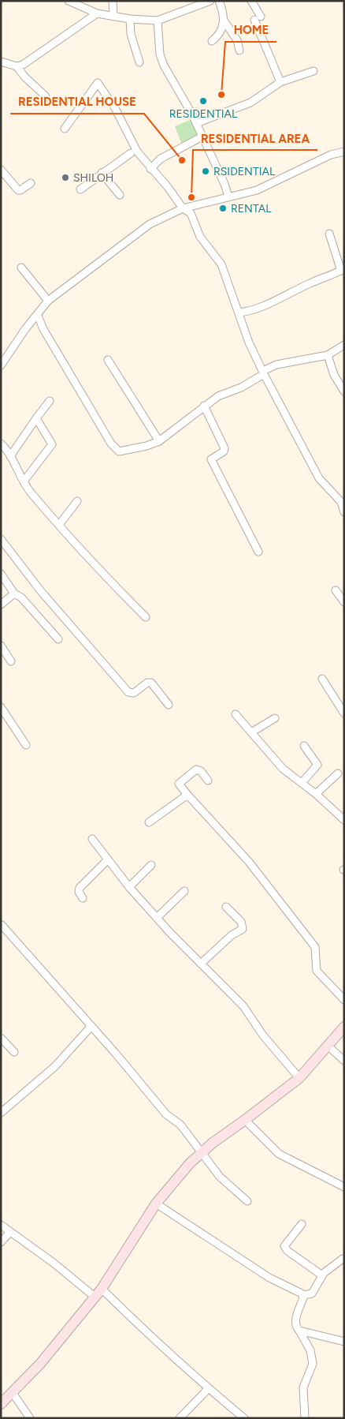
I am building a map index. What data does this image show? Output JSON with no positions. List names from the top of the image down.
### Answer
{
  "places": [
    "HOME",
    "RESIDENTIAL",
    "RESIDENTIAL HOUSE",
    "RSIDENTIAL",
    "SHILOH",
    "RESIDENTIAL AREA",
    "RENTAL"
  ]
}
